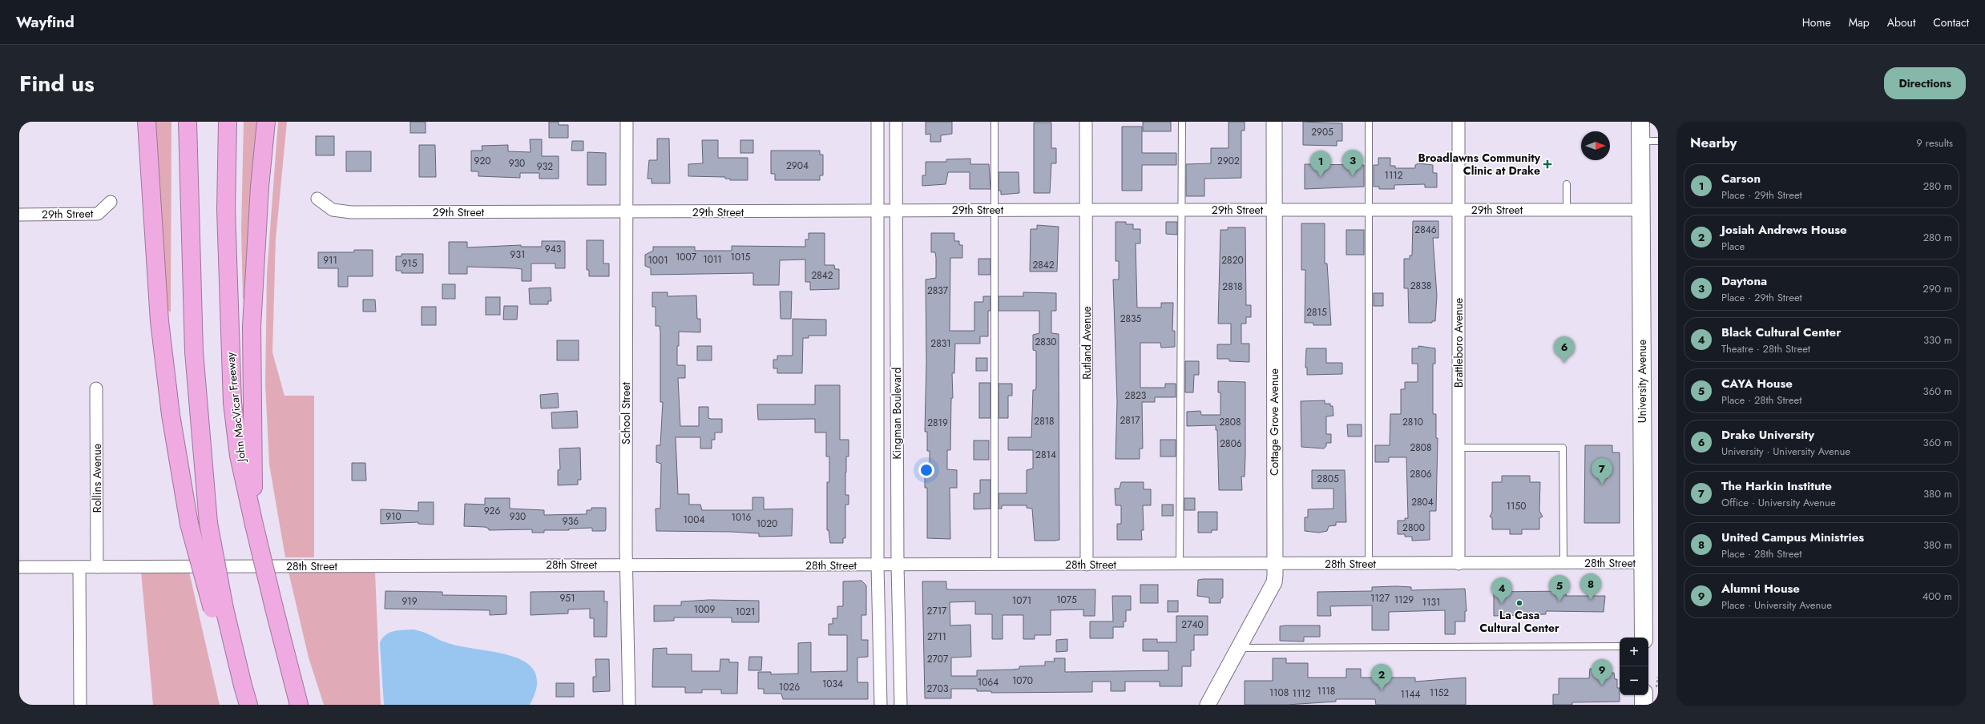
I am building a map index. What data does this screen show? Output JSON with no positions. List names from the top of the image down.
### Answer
{
  "streets": {
    "highway": ["John MacVicar Freeway"],
    "main road": ["University Avenue"],
    "street": [
      "29th Street",
      "Rutland Avenue",
      "Brattleboro Avenue",
      "School Street",
      "Kingman Boulevard",
      "Cottage Grove Avenue",
      "Rollins Avenue",
      "28th Street"
    ]
  },
  "crossings": [
    ["29th Street", "Rutland Avenue"],
    ["29th Street", "Brattleboro Avenue"],
    ["29th Street", "University Avenue"],
    ["29th Street", "School Street"],
    ["29th Street", "Kingman Boulevard"],
    ["29th Street", "Cottage Grove Avenue"],
    ["Rutland Avenue", "28th Street"],
    ["Brattleboro Avenue", "28th Street"],
    ["University Avenue", "28th Street"],
    ["School Street", "28th Street"],
    ["Kingman Boulevard", "28th Street"],
    ["Cottage Grove Avenue", "28th Street"],
    ["Rollins Avenue", "28th Street"]
  ],
  "places": {
    "health": ["Broadlawns Community Clinic at Drake"],
    "other": ["La Casa Cultural Center"]
  },
  "house_numbers": [
    "2905",
    "920",
    "2902",
    "930",
    "2904",
    "932",
    "1112",
    "2846",
    "943",
    "931",
    "1007",
    "1015",
    "1011",
    "911",
    "1001",
    "2820",
    "915",
    "2842",
    "2842",
    "2838",
    "2818",
    "2837",
    "2815",
    "2835",
    "2830",
    "2831",
    "2823",
    "2817",
    "2818",
    "2808",
    "2810",
    "2819",
    "2806",
    "2808",
    "2814",
    "2806",
    "2805",
    "2804",
    "1150",
    "926",
    "910",
    "930",
    "1016",
    "1004",
    "936",
    "1020",
    "2800",
    "951",
    "1127",
    "1075",
    "1129",
    "1071",
    "919",
    "1131",
    "1009",
    "2717",
    "1021",
    "2740",
    "2711",
    "2707",
    "1070",
    "1064",
    "1034",
    "1026",
    "2703",
    "1118",
    "1108",
    "1152",
    "1112",
    "1144"
  ],
  "north": "right",
  "page": {
    "header": "Wayfind",
    "nav": [
      "Home",
      "Map",
      "About",
      "Contact"
    ],
    "title": "Find us",
    "buttons": "Directions",
    "heading": ["Nearby", "9 results"],
    "pins": [
      "3",
      "1",
      "6",
      "7",
      "8",
      "5",
      "4",
      "9",
      "2"
    ],
    "list": [
      {
        "mark": "1",
        "name": "Carson",
        "note": "Place · 29th Street",
        "value": "280 m"
      },
      {
        "mark": "2",
        "name": "Josiah Andrews House",
        "note": "Place",
        "value": "280 m"
      },
      {
        "mark": "3",
        "name": "Daytona",
        "note": "Place · 29th Street",
        "value": "290 m"
      },
      {
        "mark": "4",
        "name": "Black Cultural Center",
        "note": "Theatre · 28th Street",
        "value": "330 m"
      },
      {
        "mark": "5",
        "name": "CAYA House",
        "note": "Place · 28th Street",
        "value": "360 m"
      },
      {
        "mark": "6",
        "name": "Drake University",
        "note": "University · University Avenue",
        "value": "360 m"
      },
      {
        "mark": "7",
        "name": "The Harkin Institute",
        "note": "Office · University Avenue",
        "value": "380 m"
      },
      {
        "mark": "8",
        "name": "United Campus Ministries",
        "note": "Place · 28th Street",
        "value": "380 m"
      },
      {
        "mark": "9",
        "name": "Alumni House",
        "note": "Place · University Avenue",
        "value": "400 m"
      }
    ],
    "map_buttons": ["+", "−"]
  }
}
